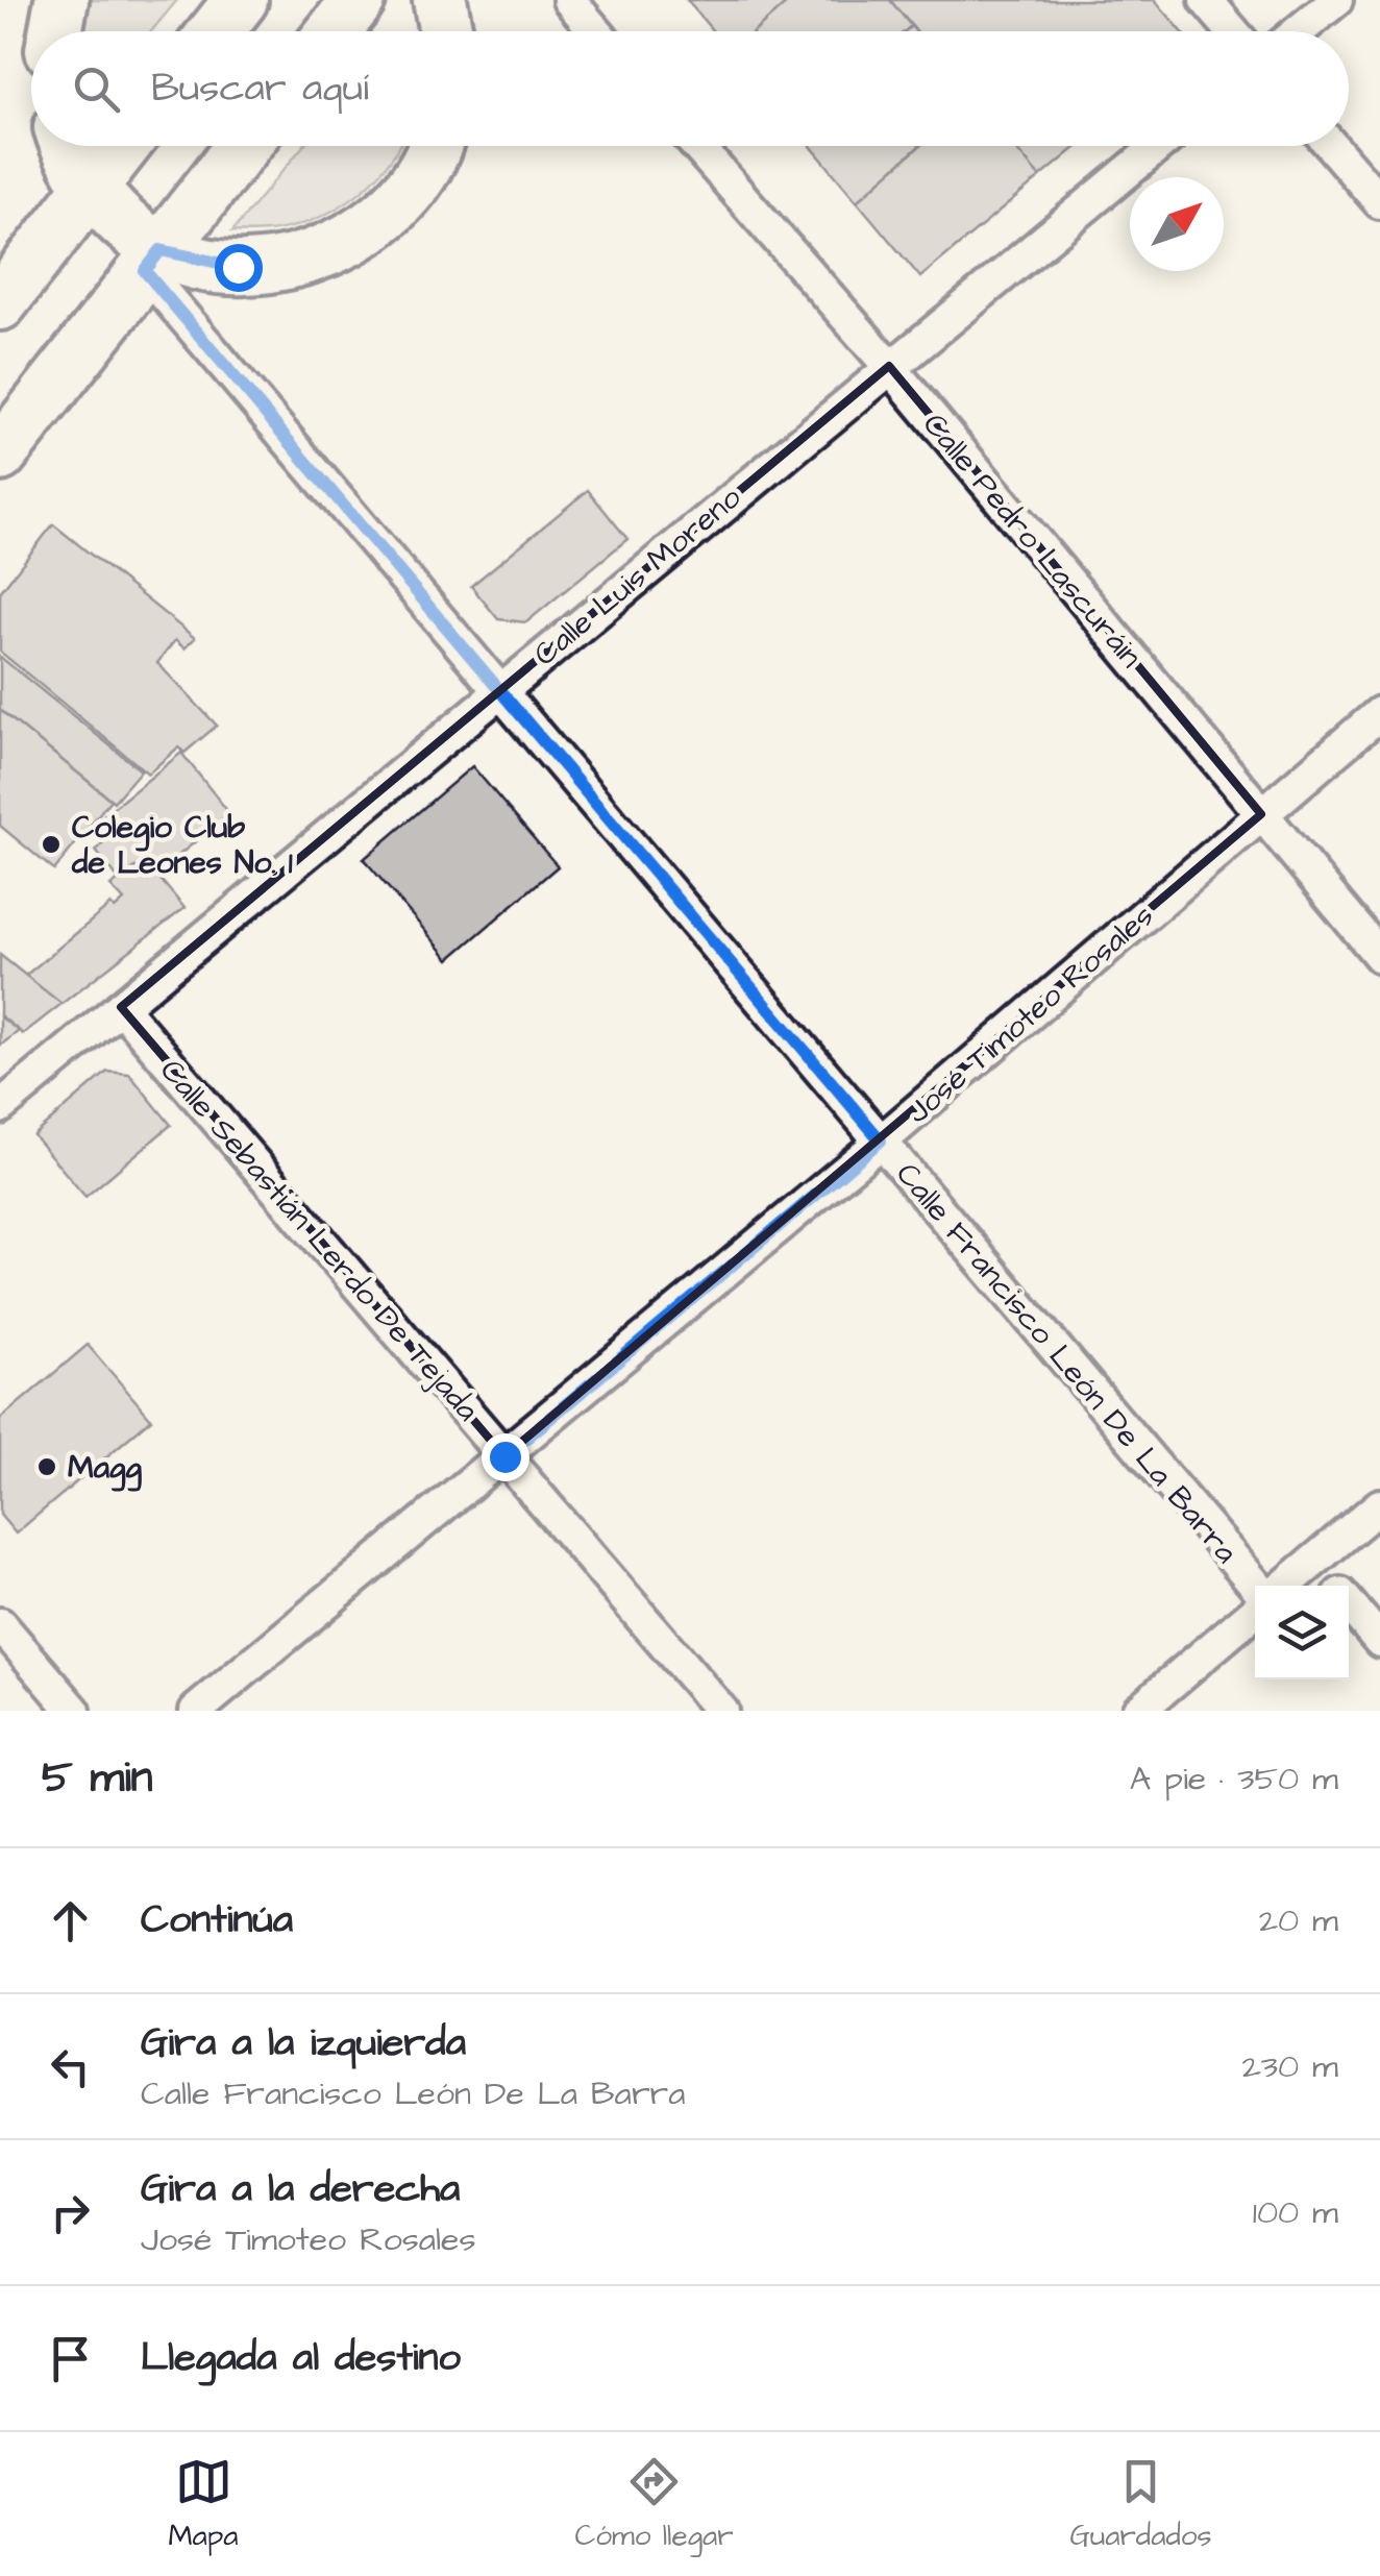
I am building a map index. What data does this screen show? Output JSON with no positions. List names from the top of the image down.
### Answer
{
  "streets": {
    "street": [
      "Calle Pedro Lascuráin",
      "Calle Luis Moreno",
      "José Timoteo Rosales",
      "Calle Sebastián Lerdo De Tejada",
      "Calle Francisco León De La Barra"
    ]
  },
  "crossings": [
    ["Calle Pedro Lascuráin", "Calle Luis Moreno"],
    ["Calle Pedro Lascuráin", "José Timoteo Rosales"],
    ["Calle Luis Moreno", "Calle Sebastián Lerdo De Tejada"],
    ["Calle Luis Moreno", "Calle Francisco León De La Barra"],
    ["José Timoteo Rosales", "Calle Sebastián Lerdo De Tejada"],
    ["José Timoteo Rosales", "Calle Francisco León De La Barra"]
  ],
  "places": ["Colegio Club de Leones No. 1", "Magg"],
  "north": "top right",
  "page": {
    "search": "Buscar aquí",
    "heading": ["5 min", "A pie · 350 m"],
    "list": [
      ["Continúa", "20 m"],
      ["Gira a la izquierda", "Calle Francisco León De La Barra", "230 m"],
      ["Gira a la derecha", "José Timoteo Rosales", "100 m"],
      "Llegada al destino"
    ],
    "nav": ["Mapa", "Cómo llegar", "Guardados"]
  }
}
